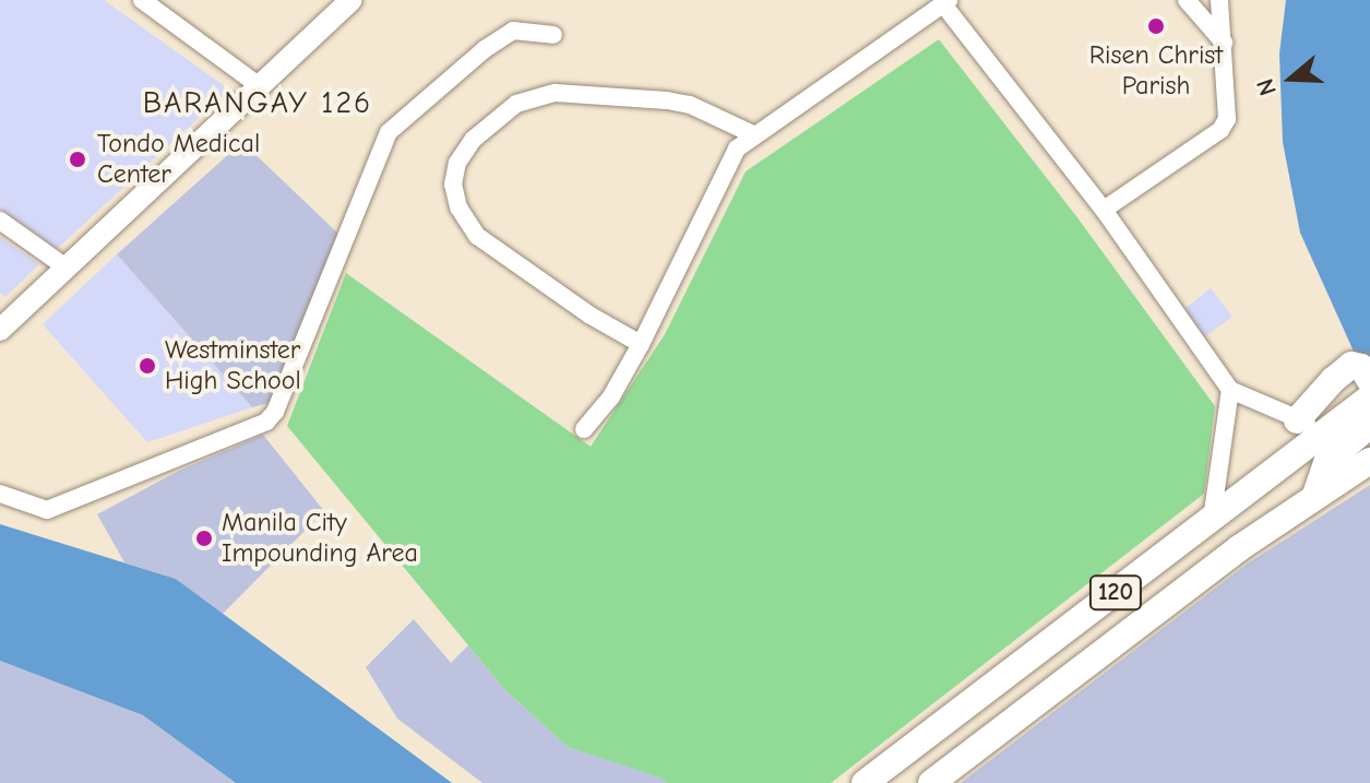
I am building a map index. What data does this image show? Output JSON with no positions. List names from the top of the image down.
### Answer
{
  "streets": {
    "highway": ["120"]
  },
  "districts": ["BARANGAY 126"],
  "places": [
    "Risen Christ Parish",
    "Tondo Medical Center",
    "Westminster High School",
    "Manila City Impounding Area"
  ],
  "north": "left"
}
